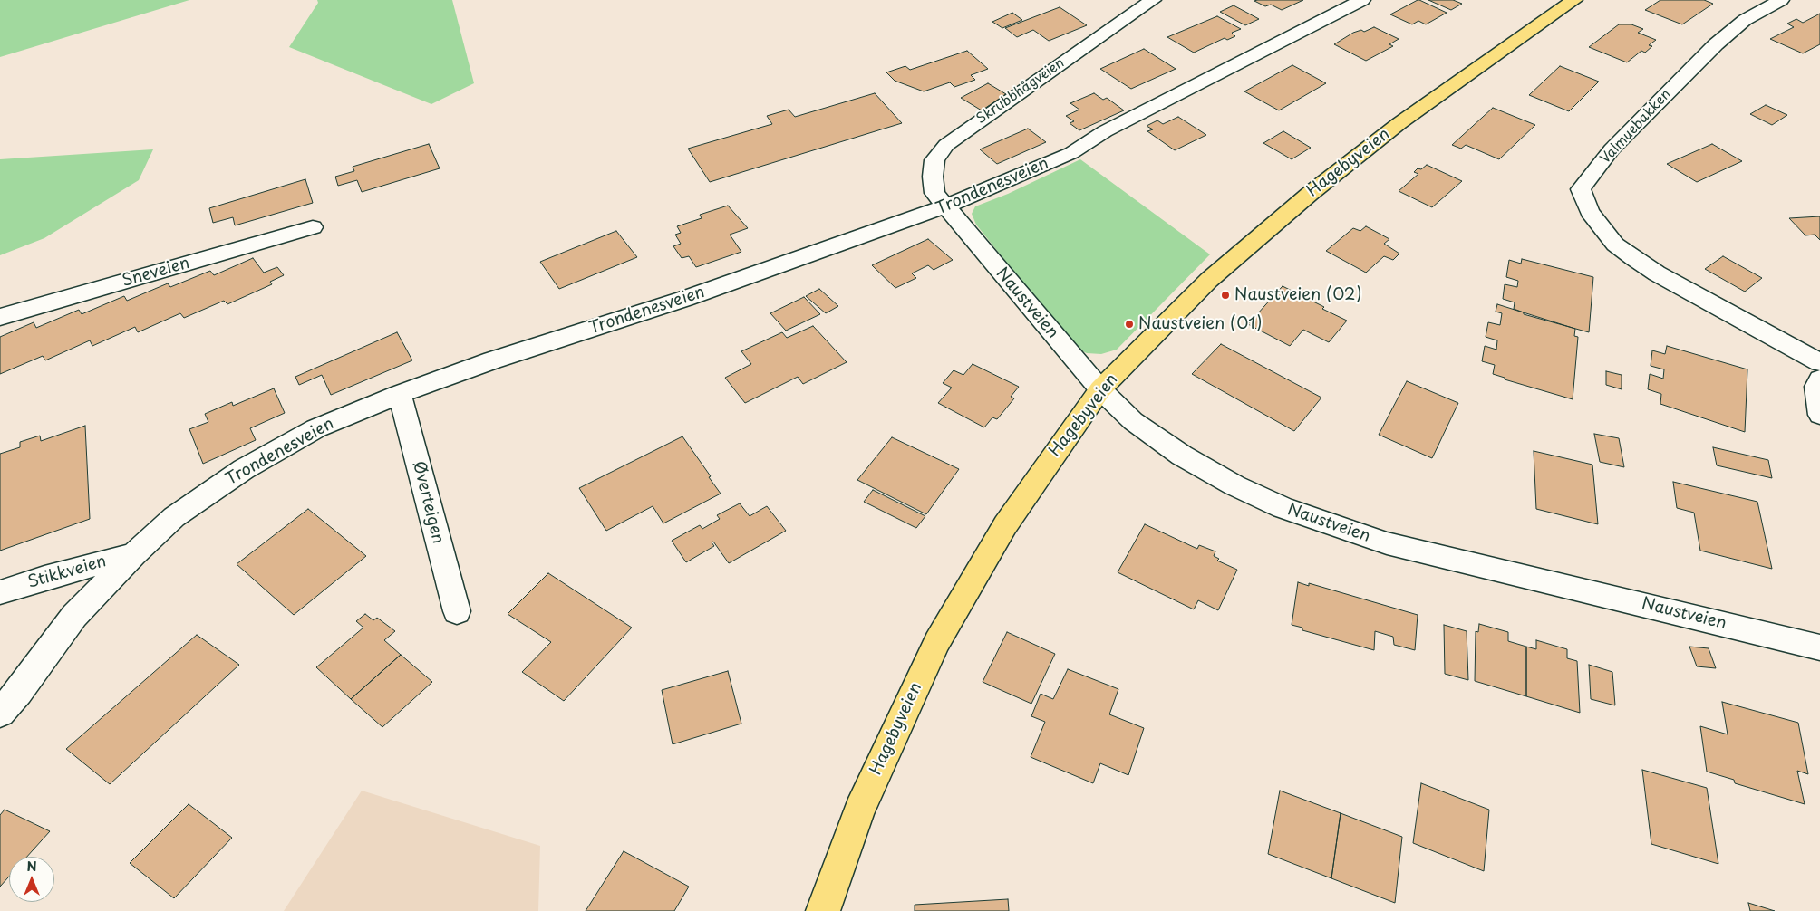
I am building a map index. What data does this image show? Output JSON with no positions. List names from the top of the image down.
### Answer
{
  "streets": {
    "main road": ["Hagebyveien"],
    "street": [
      "Skrubbhågveien",
      "Valmuebakken",
      "Trondenesveien",
      "Sneveien",
      "Naustveien",
      "Øverteigen",
      "Stikkveien"
    ]
  },
  "crossings": [
    ["Skrubbhågveien", "Trondenesveien"],
    ["Skrubbhågveien", "Naustveien"],
    ["Hagebyveien", "Naustveien"],
    ["Trondenesveien", "Naustveien"],
    ["Trondenesveien", "Øverteigen"],
    ["Trondenesveien", "Stikkveien"]
  ],
  "places": ["Naustveien (02)", "Naustveien (01)"],
  "north": "top"
}
